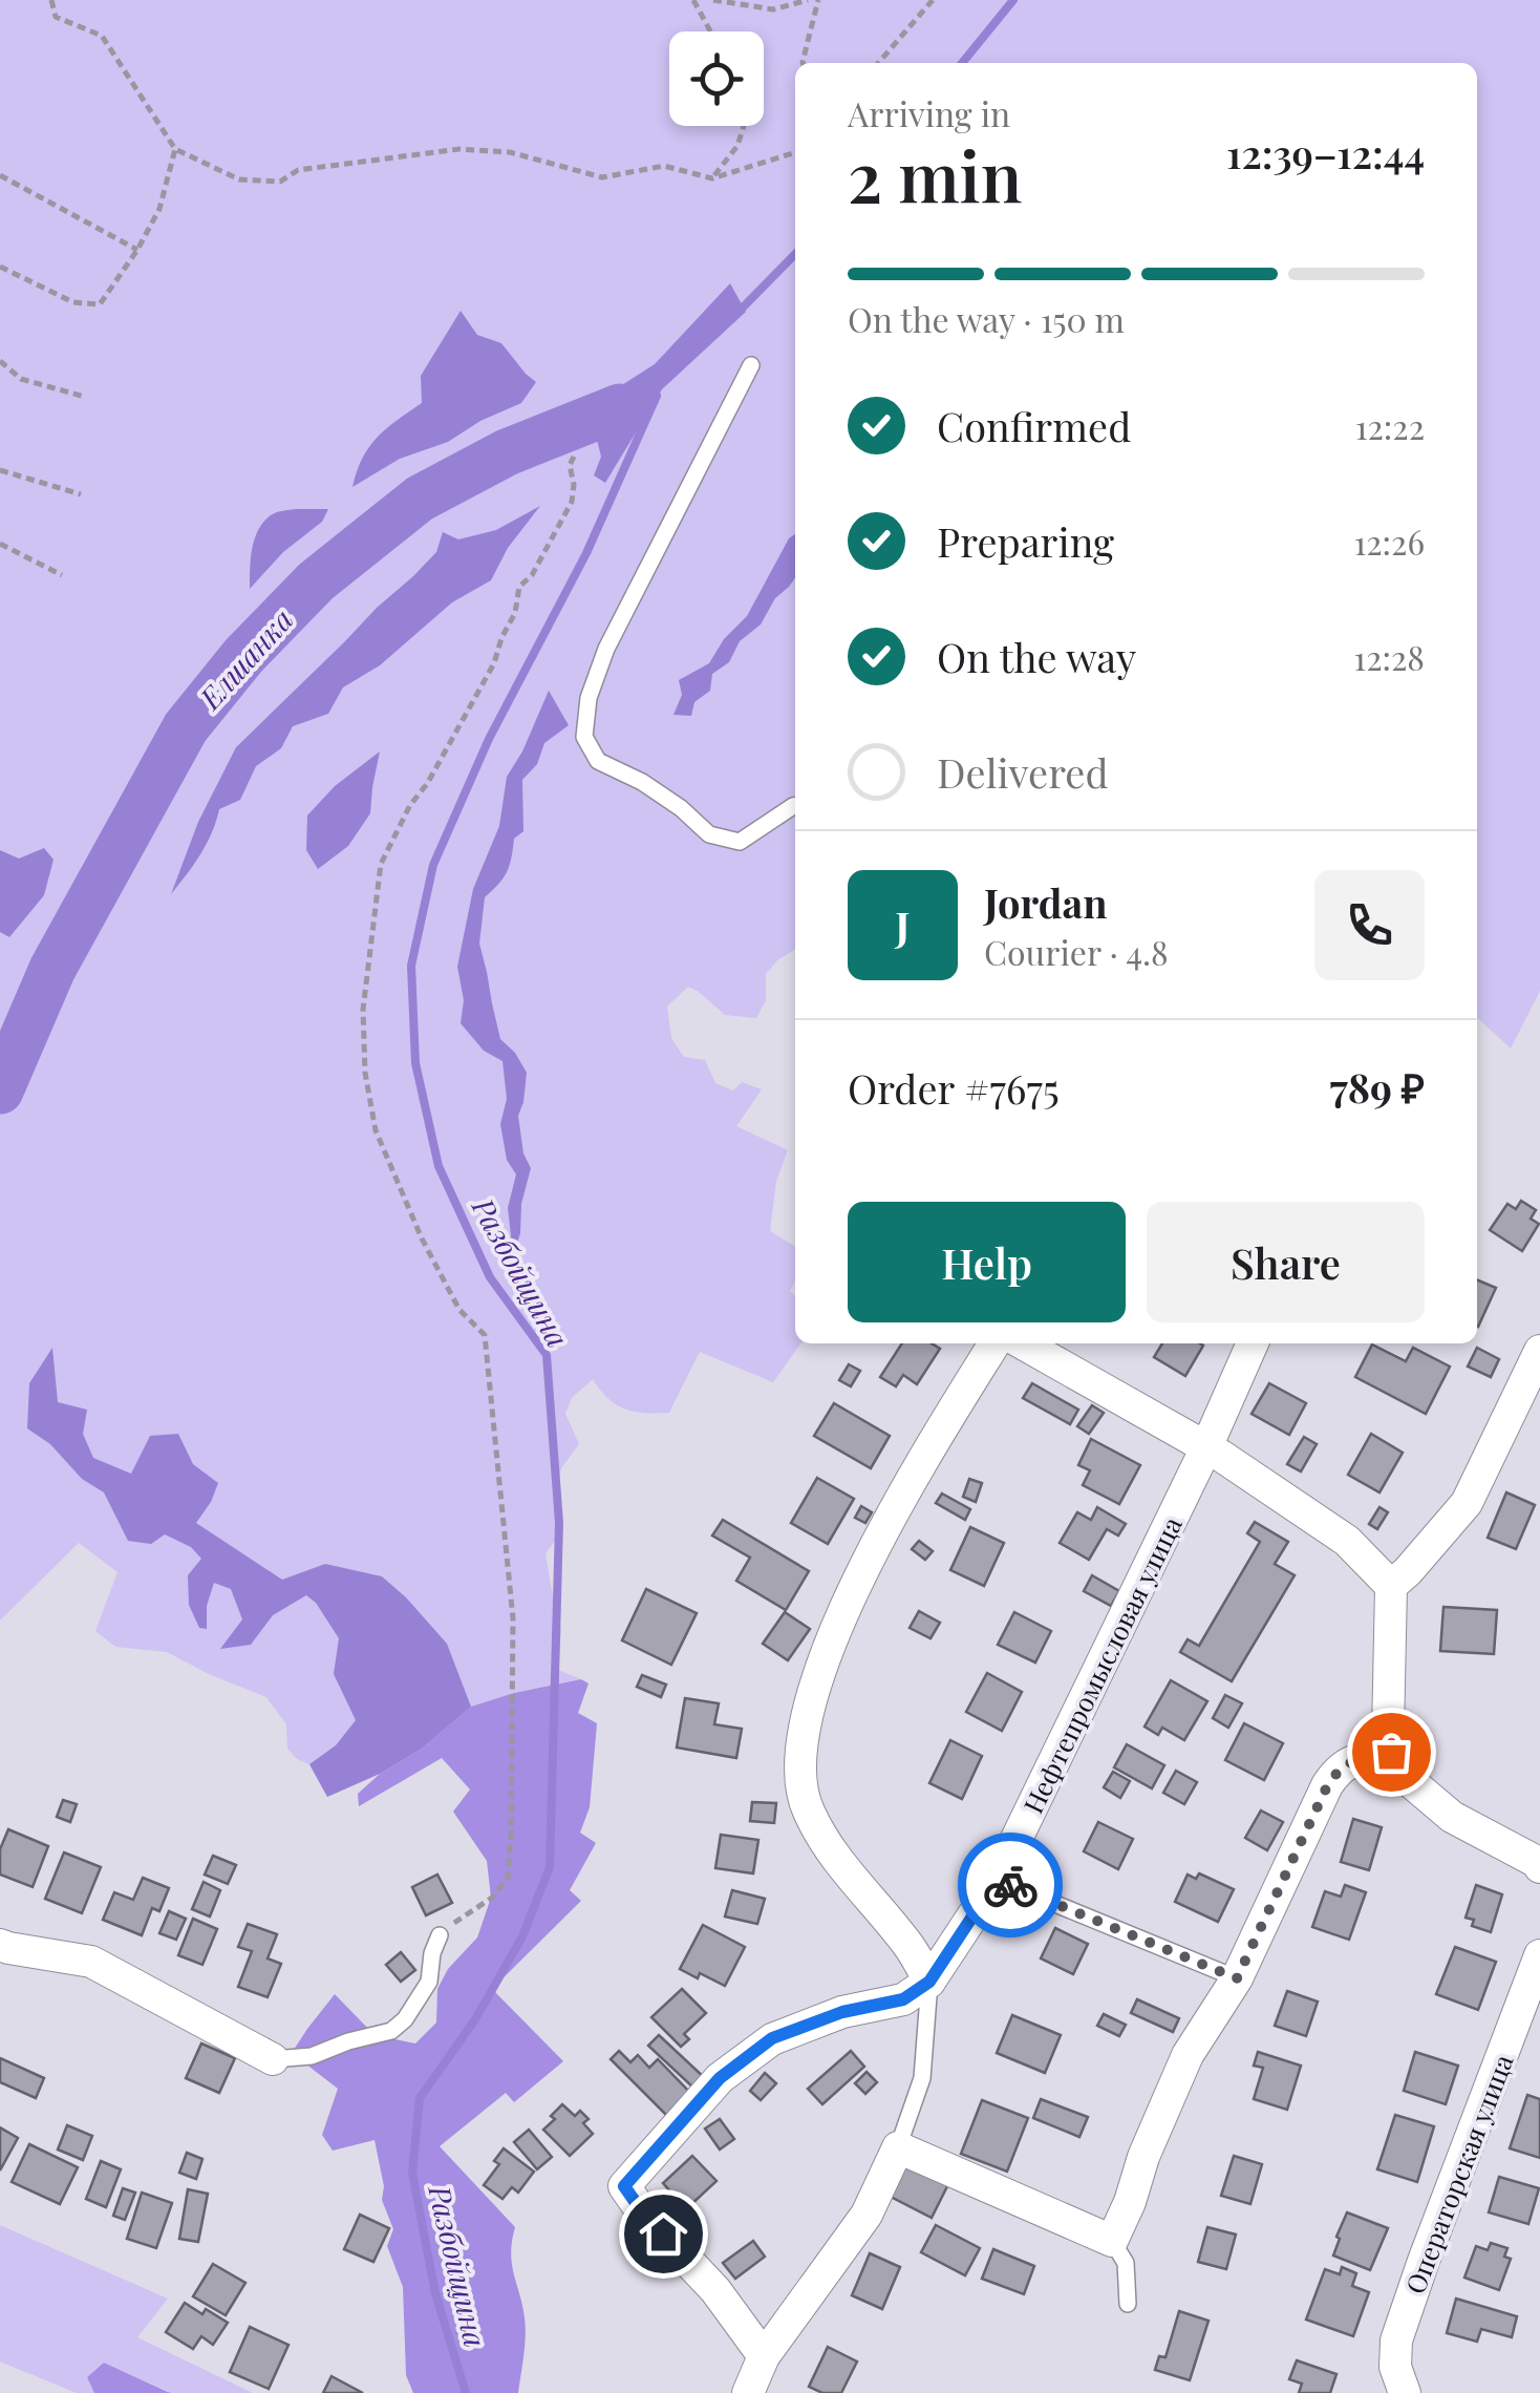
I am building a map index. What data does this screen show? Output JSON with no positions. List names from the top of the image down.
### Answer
{
  "streets": {
    "street": ["Нефтепромысловая улица", "Операторская улица"]
  },
  "water": ["Елшанка", "Разбойщина"],
  "page": {
    "heading": ["2 min", "Arriving in", "12:39–12:44"],
    "panel": [
      "Jordan",
      "Courier · 4.8",
      "Order #7675",
      "789 ₽"
    ],
    "bar": "On the way · 150 m",
    "list": [
      ["Confirmed", "12:22"],
      ["Preparing", "12:26"],
      ["On the way", "12:28"],
      "Delivered"
    ],
    "round": "J",
    "buttons": ["Help", "Share"]
  }
}
